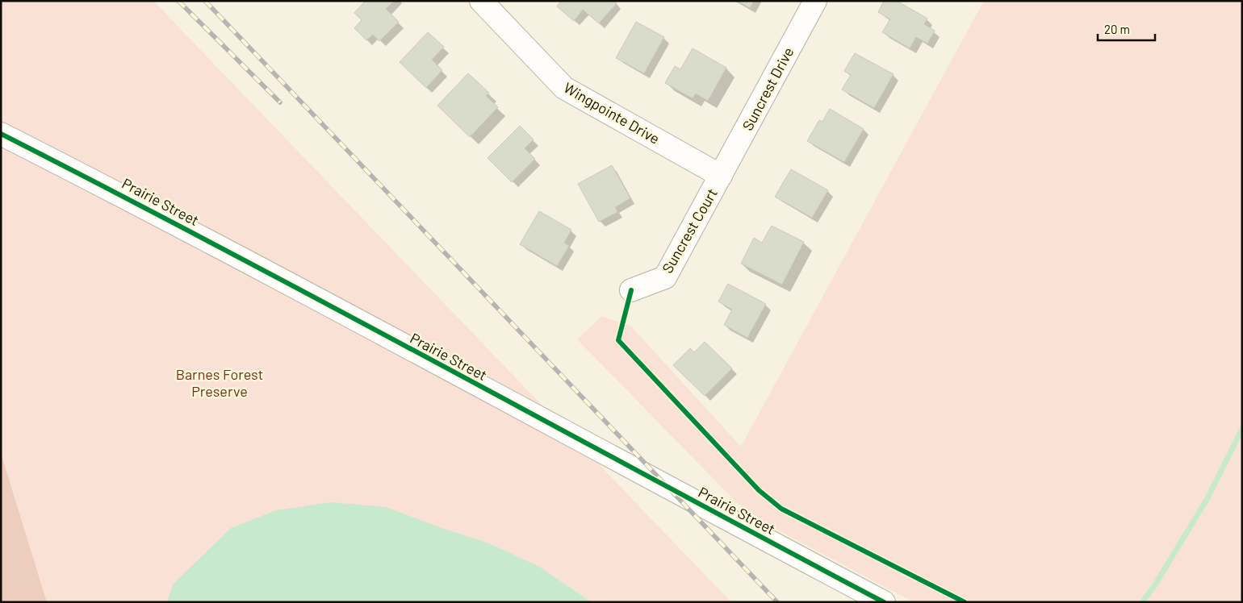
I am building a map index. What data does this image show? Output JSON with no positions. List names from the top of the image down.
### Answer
{
  "streets": {
    "street": [
      "Suncrest Drive",
      "Wingpointe Drive",
      "Prairie Street",
      "Suncrest Court"
    ]
  },
  "crossings": [
    ["Suncrest Drive", "Wingpointe Drive"],
    ["Suncrest Drive", "Suncrest Court"],
    ["Wingpointe Drive", "Suncrest Court"]
  ],
  "parks": ["Barnes Forest Preserve"],
  "scale_bar": "20 m"
}
